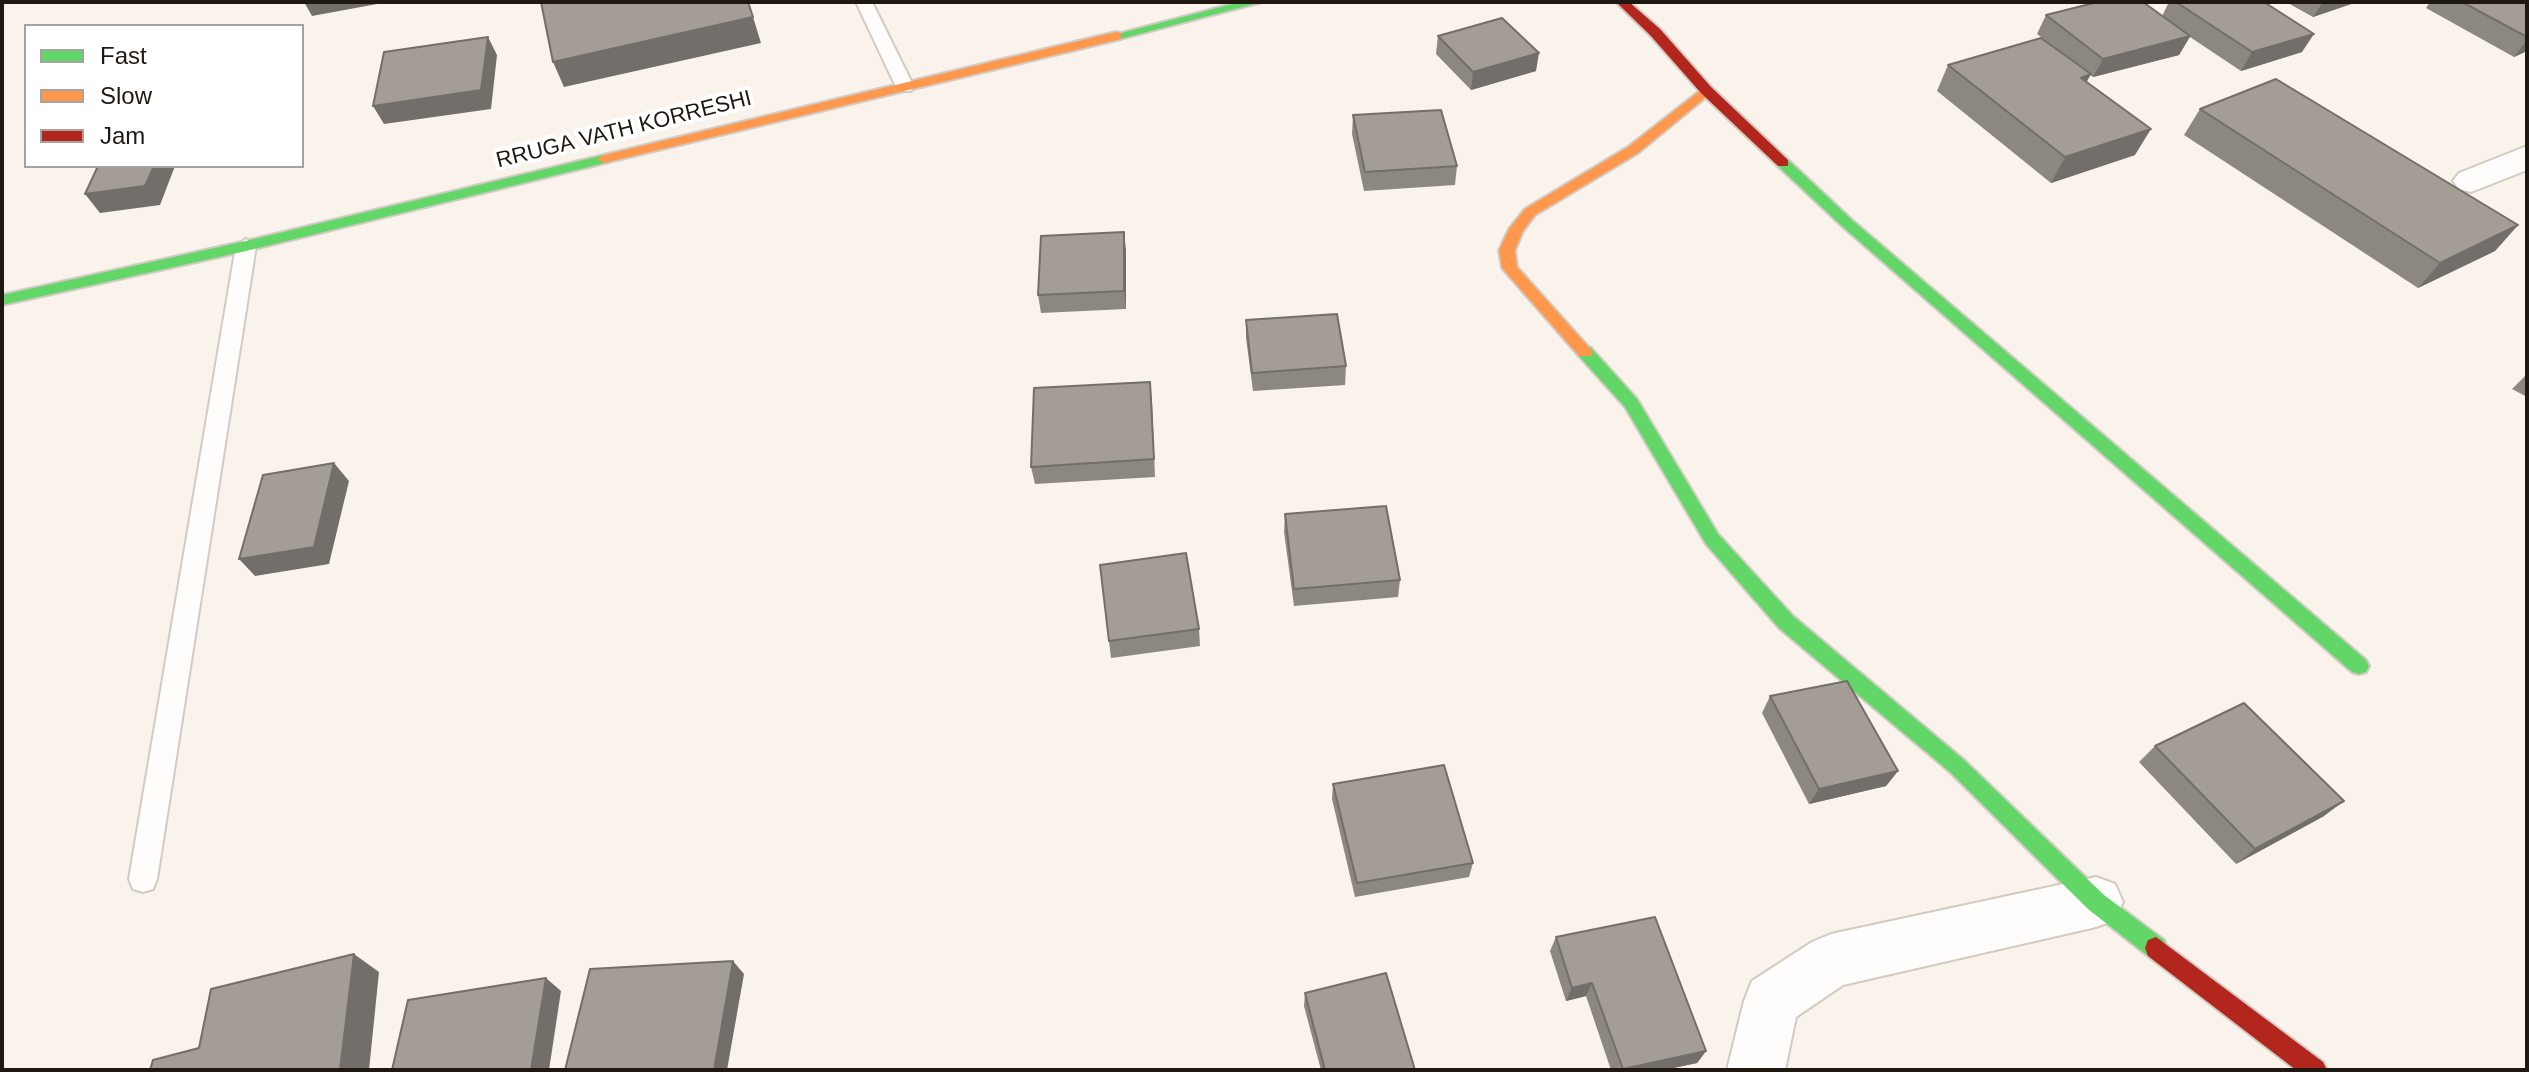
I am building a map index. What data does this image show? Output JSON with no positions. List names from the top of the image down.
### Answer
{
  "streets": {
    "street": ["RRUGA VATH KORRESHI"]
  },
  "legend": ["Fast", "Slow", "Jam"]
}
